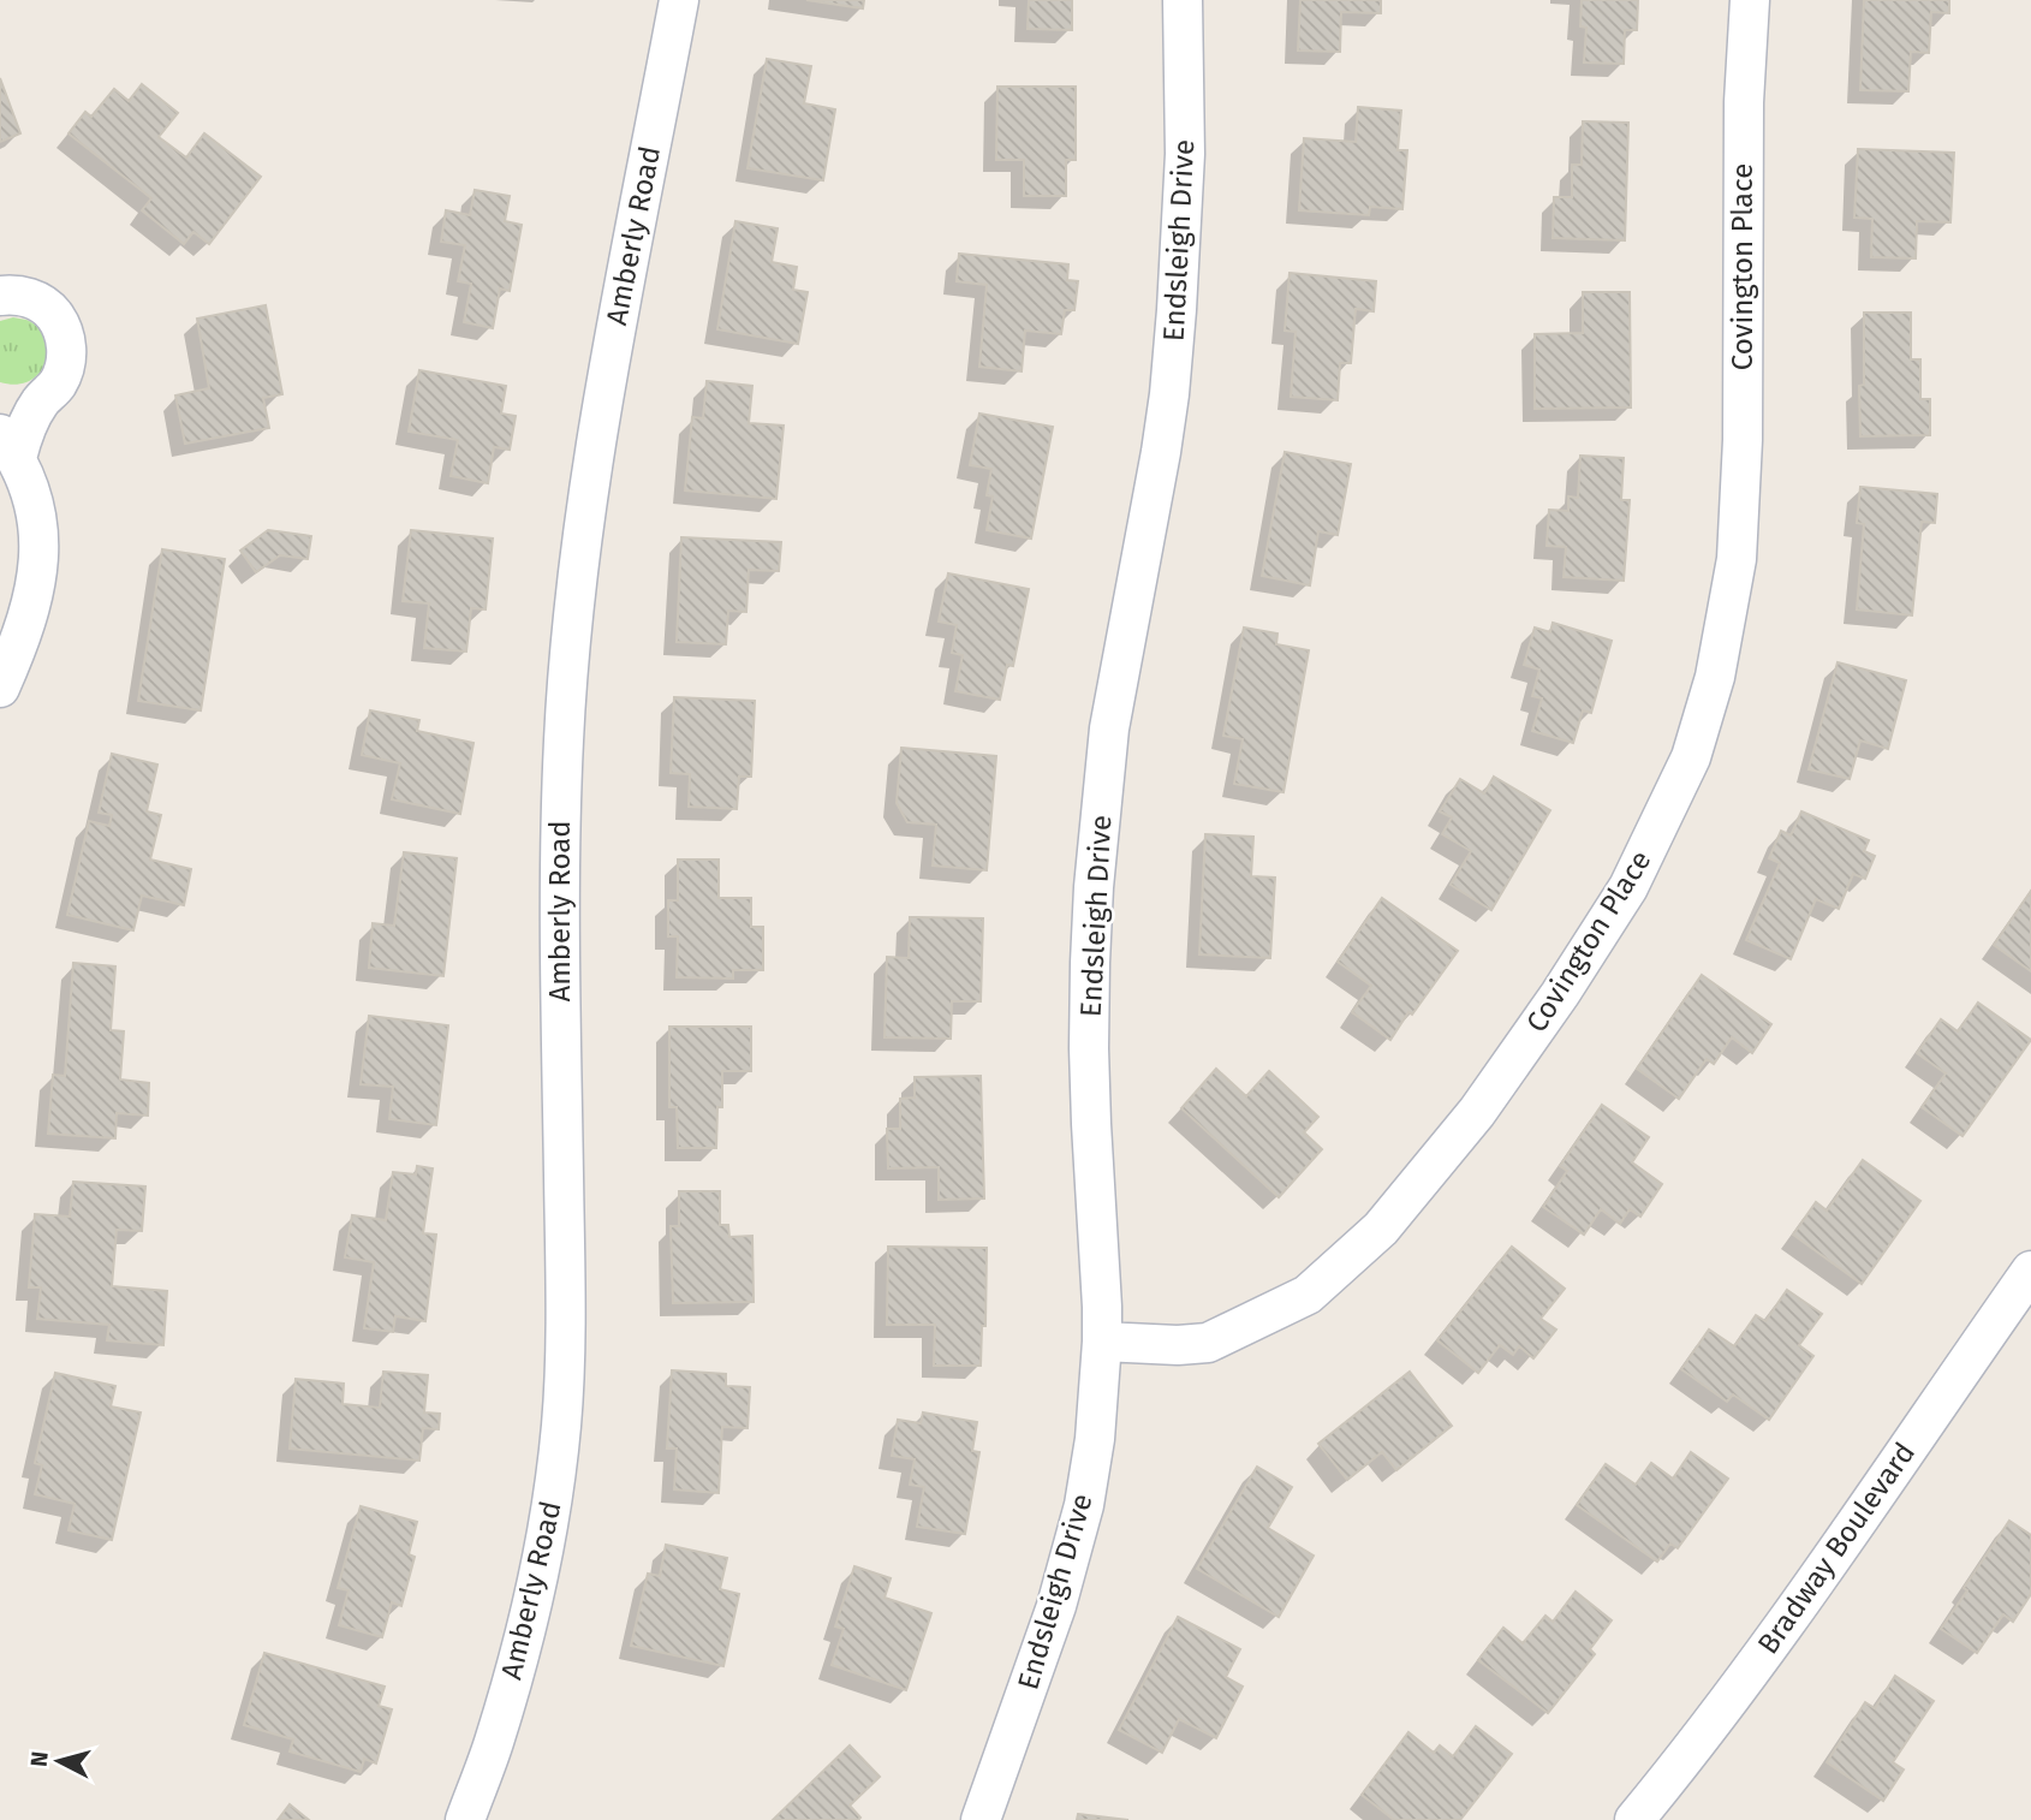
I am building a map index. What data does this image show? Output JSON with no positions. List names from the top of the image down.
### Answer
{
  "streets": {
    "street": [
      "Amberly Road",
      "Endsleigh Drive",
      "Covington Place",
      "Bradway Boulevard"
    ]
  },
  "crossings": [
    ["Endsleigh Drive", "Covington Place"]
  ],
  "north": "left"
}
